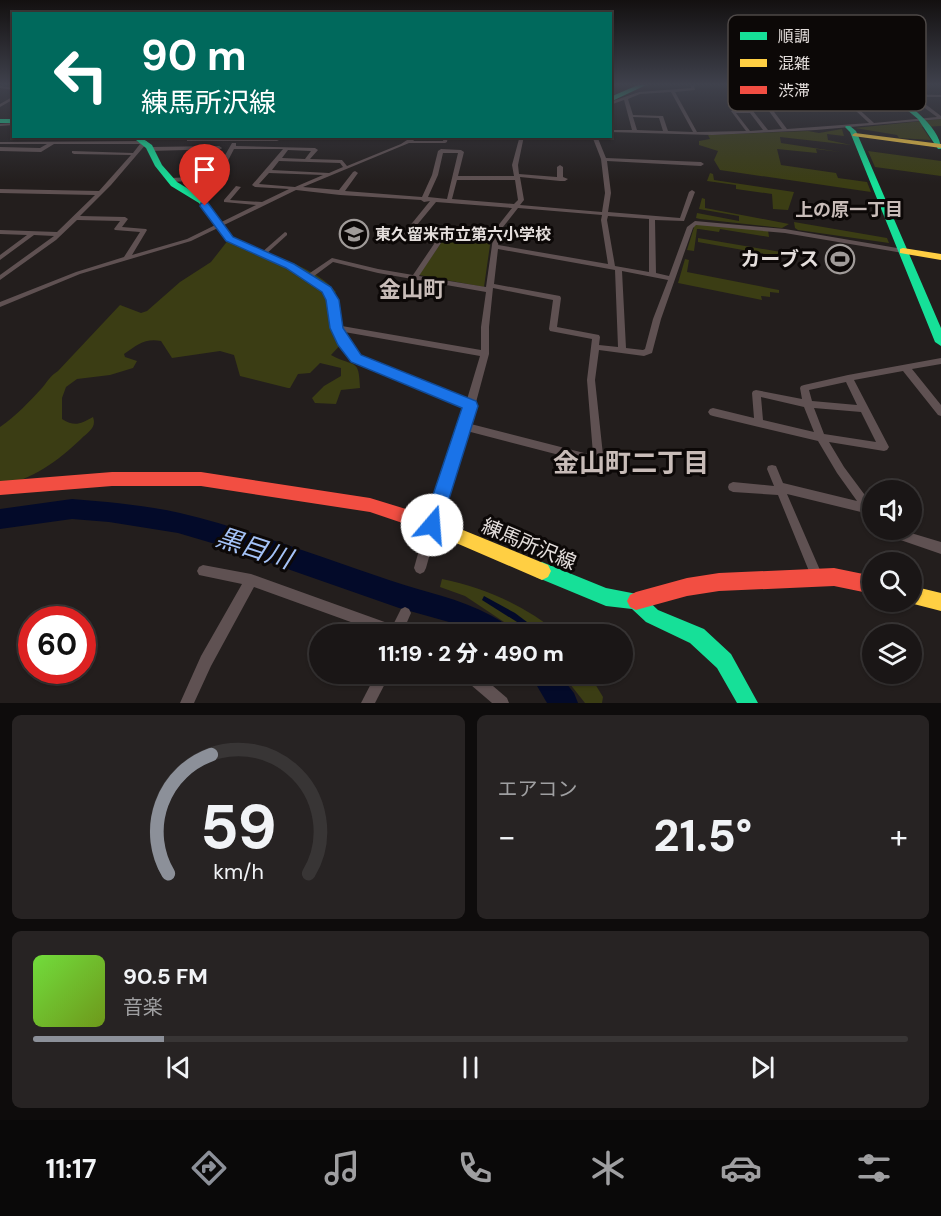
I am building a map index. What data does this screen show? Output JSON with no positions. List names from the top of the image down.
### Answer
{
  "streets": {
    "street": ["練馬所沢線"]
  },
  "districts": ["上の原一丁目", "金山町", "金山町二丁目"],
  "water": ["黒目川"],
  "places": {
    "school or university": ["東久留米市立第六小学校"],
    "sports": ["カーブス"]
  },
  "legend": ["順調", "混雑", "渋滞"],
  "page": {
    "turn": ["90 m", "練馬所沢線"],
    "limit": "60",
    "trip": "11:19 · 2 分 · 490 m",
    "tile": "エアコン",
    "heat": ["−", "21.5°", "+"],
    "song": ["90.5 FM", "音楽"],
    "tabs": "11:17",
    "gauge": ["59", "km/h"]
  }
}
